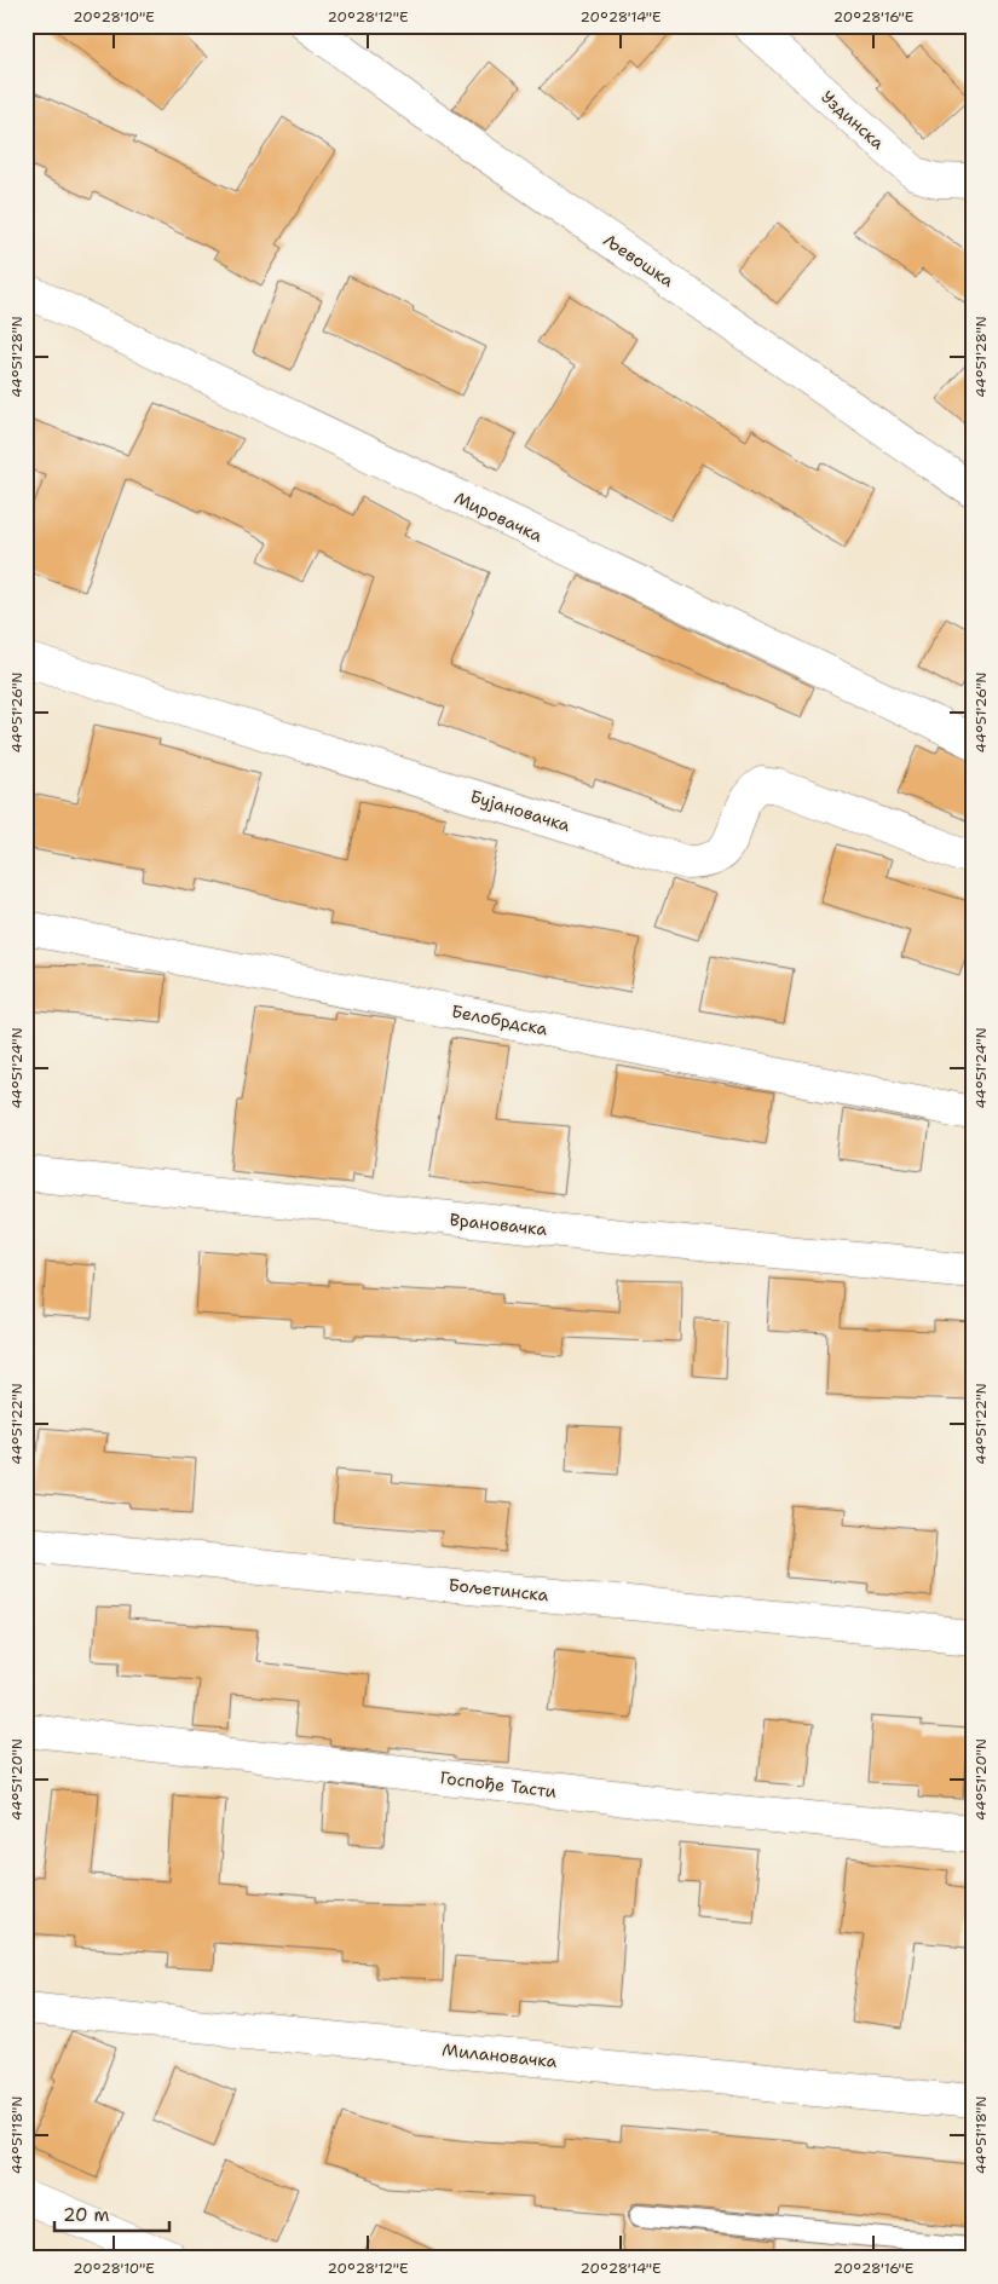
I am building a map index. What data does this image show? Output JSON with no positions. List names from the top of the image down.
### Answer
{
  "streets": {
    "street": [
      "Уздинска",
      "Љевошка",
      "Мировачка",
      "Бујановачка",
      "Белобрдска",
      "Врановачка",
      "Бољетинска",
      "Госпође Тасти",
      "Милановачка"
    ]
  },
  "scale_bar": "20 m",
  "coordinates": [
    "20°28'10\"E",
    "20°28'12\"E",
    "20°28'14\"E",
    "20°28'16\"E",
    "44°51'28\"N",
    "44°51'26\"N",
    "44°51'24\"N",
    "44°51'22\"N",
    "44°51'20\"N",
    "44°51'18\"N"
  ]
}
